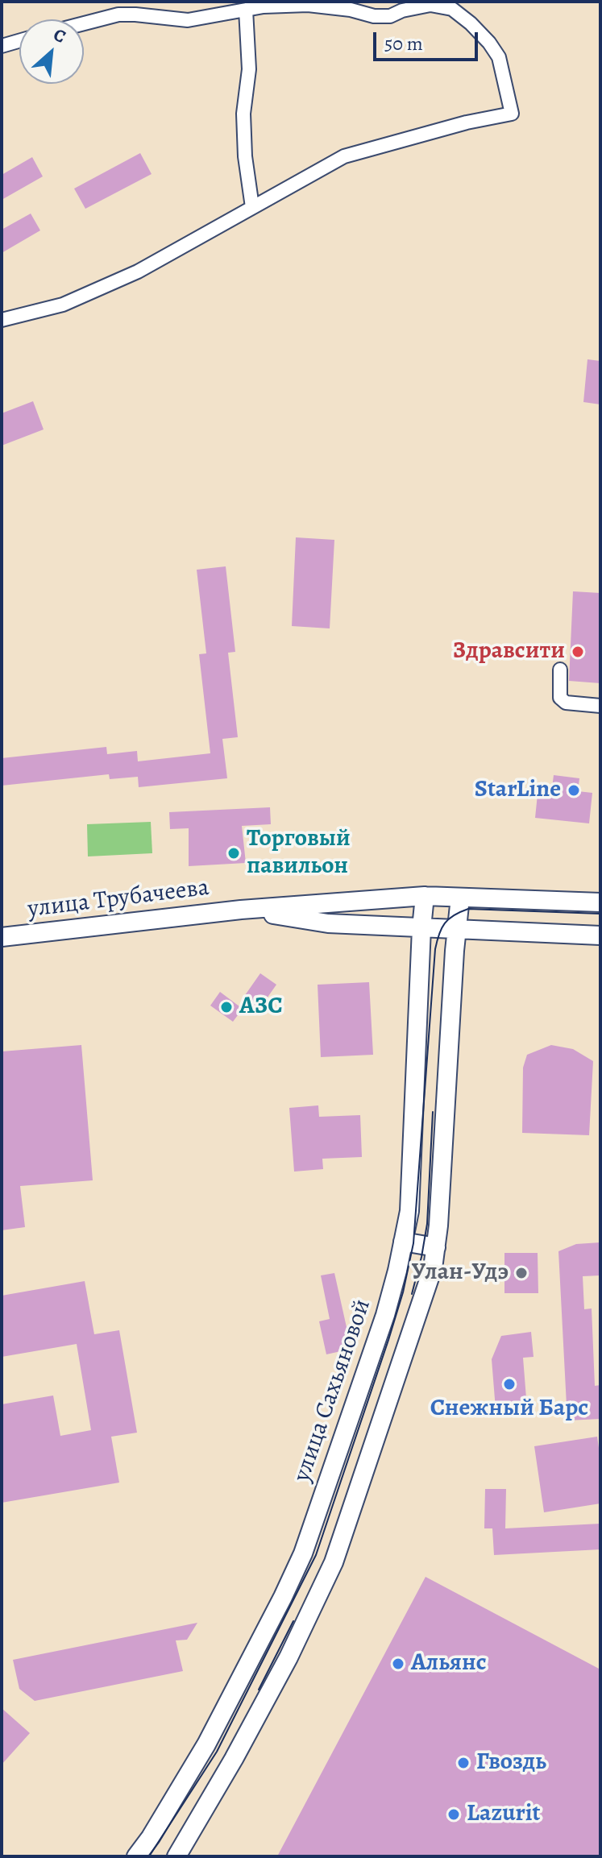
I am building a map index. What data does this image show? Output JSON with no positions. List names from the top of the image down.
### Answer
{
  "streets": {
    "main road": ["улица Трубачеева", "улица Сахьяновой"]
  },
  "crossings": [
    ["улица Трубачеева", "улица Сахьяновой"]
  ],
  "places": [
    "Здравсити",
    "StarLine",
    "Торговый павильон",
    "АЗС",
    "Улан-Удэ",
    "Снежный Барс",
    "Альянс",
    "Гвоздь",
    "Lazurit"
  ],
  "scale_bar": "50 m",
  "north": "top right"
}
